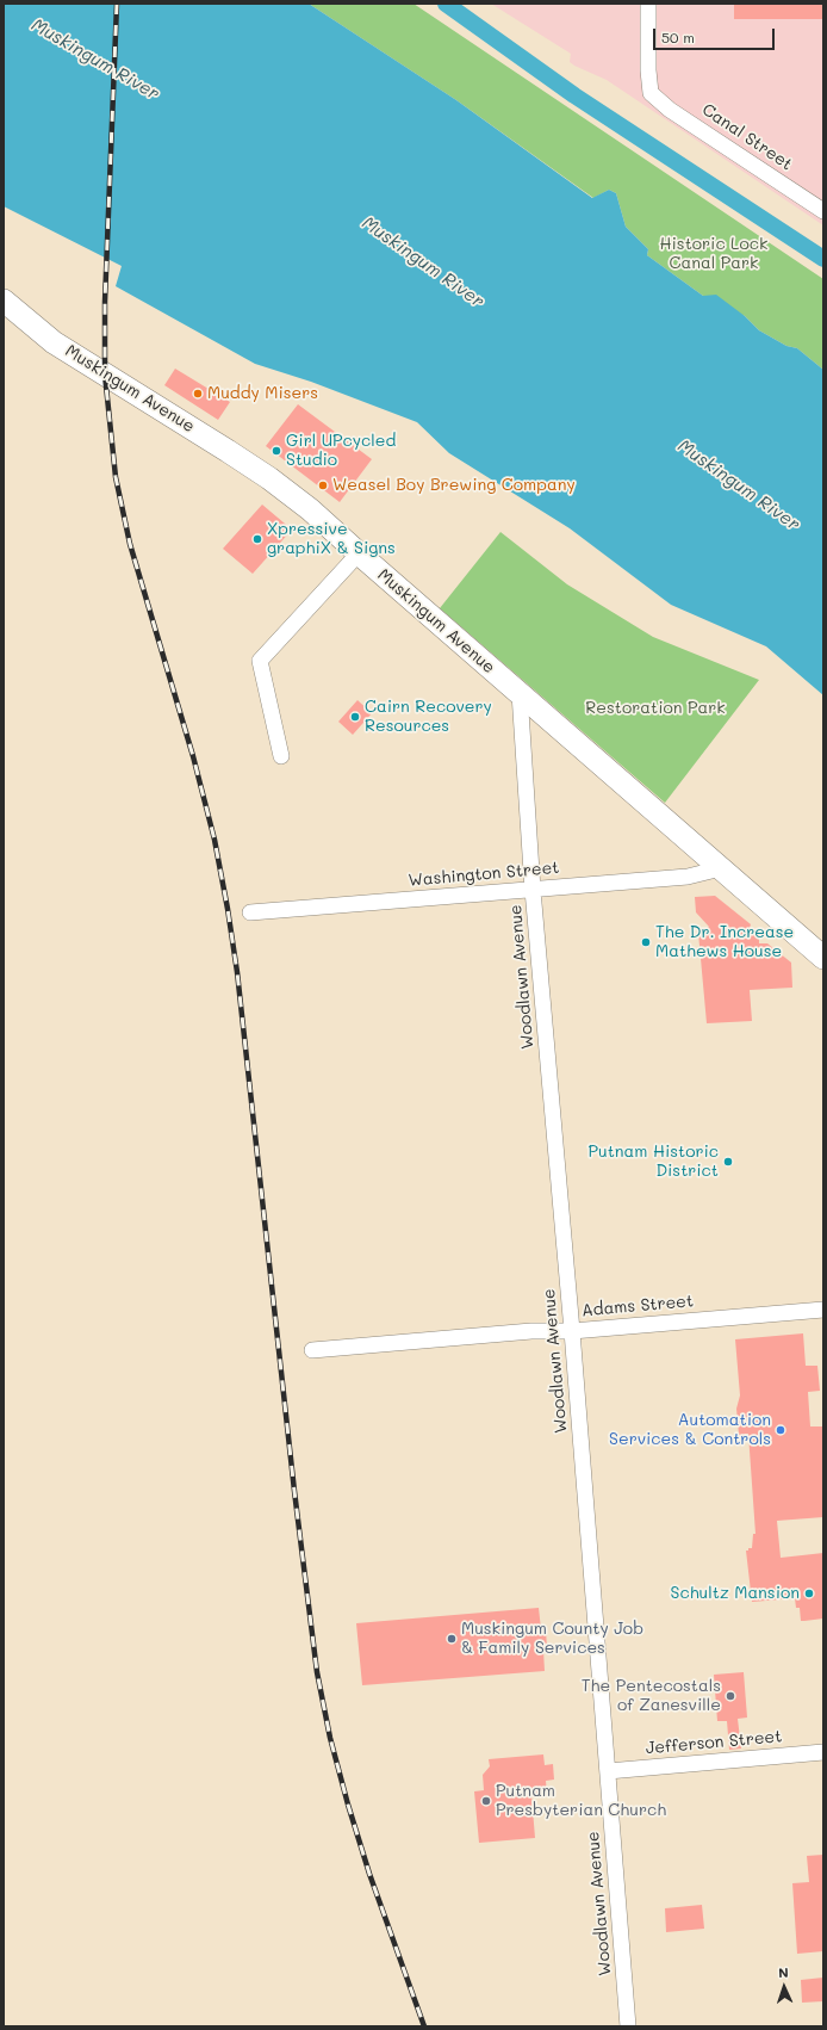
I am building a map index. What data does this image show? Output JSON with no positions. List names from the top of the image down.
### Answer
{
  "streets": {
    "street": [
      "Canal Street",
      "Muskingum Avenue",
      "Washington Street",
      "Woodlawn Avenue",
      "Adams Street",
      "Jefferson Street"
    ]
  },
  "crossings": [
    ["Muskingum Avenue", "Washington Street"],
    ["Muskingum Avenue", "Woodlawn Avenue"],
    ["Washington Street", "Woodlawn Avenue"],
    ["Woodlawn Avenue", "Adams Street"],
    ["Woodlawn Avenue", "Jefferson Street"]
  ],
  "water": ["Muskingum River"],
  "parks": ["Historic Lock Canal Park", "Restoration Park"],
  "places": [
    "Muddy Misers",
    "Girl UPcycled Studio",
    "Weasel Boy Brewing Company",
    "Xpressive graphiX & Signs",
    "Cairn Recovery Resources",
    "The Dr. Increase Mathews House",
    "Putnam Historic District",
    "Automation Services & Controls",
    "Schultz Mansion",
    "Muskingum County Job & Family Services",
    "The Pentecostals of Zanesville",
    "Putnam Presbyterian Church"
  ],
  "scale_bar": "50 m",
  "north": "top"
}
